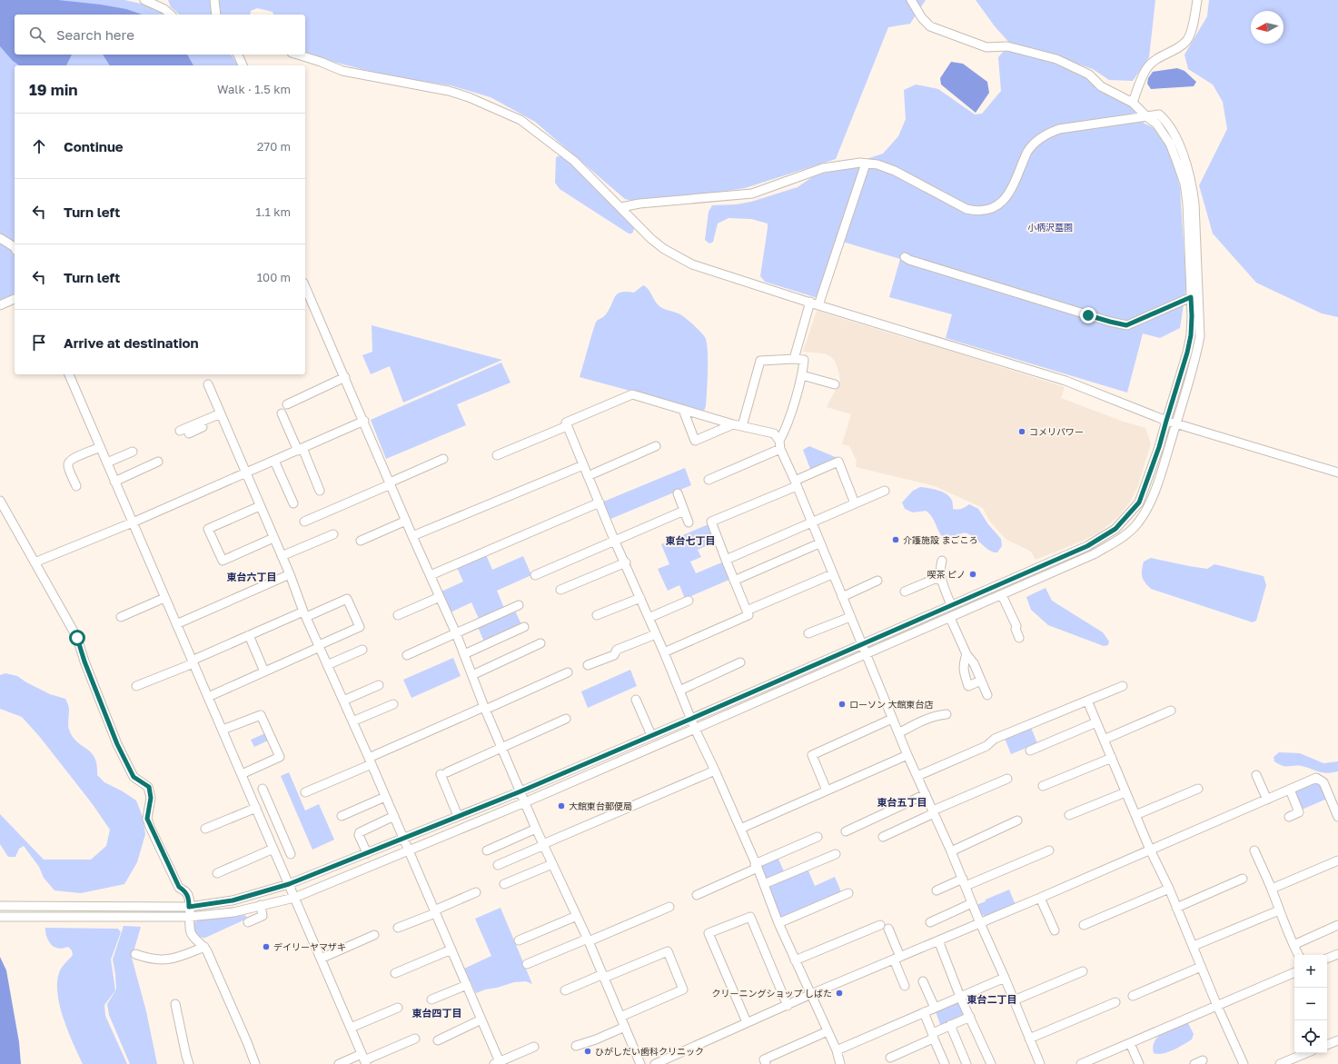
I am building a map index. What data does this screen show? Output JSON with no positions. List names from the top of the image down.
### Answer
{
  "districts": [
    "東台七丁目",
    "東台六丁目",
    "東台五丁目",
    "東台二丁目",
    "東台四丁目"
  ],
  "parks": ["小柄沢墓園"],
  "places": [
    "コメリパワー",
    "介護施設 まごころ",
    "喫茶 ピノ",
    "ローソン 大館東台店",
    "大館東台郵便局",
    "デイリーヤマザキ",
    "クリーニングショップ しばた",
    "ひがしだい歯科クリニック"
  ],
  "north": "left",
  "page": {
    "search": "Search here",
    "heading": ["19 min", "Walk · 1.5 km"],
    "list": [
      ["Continue", "270 m"],
      ["Turn left", "1.1 km"],
      ["Turn left", "100 m"],
      "Arrive at destination"
    ],
    "map_buttons": ["+", "−"]
  }
}
